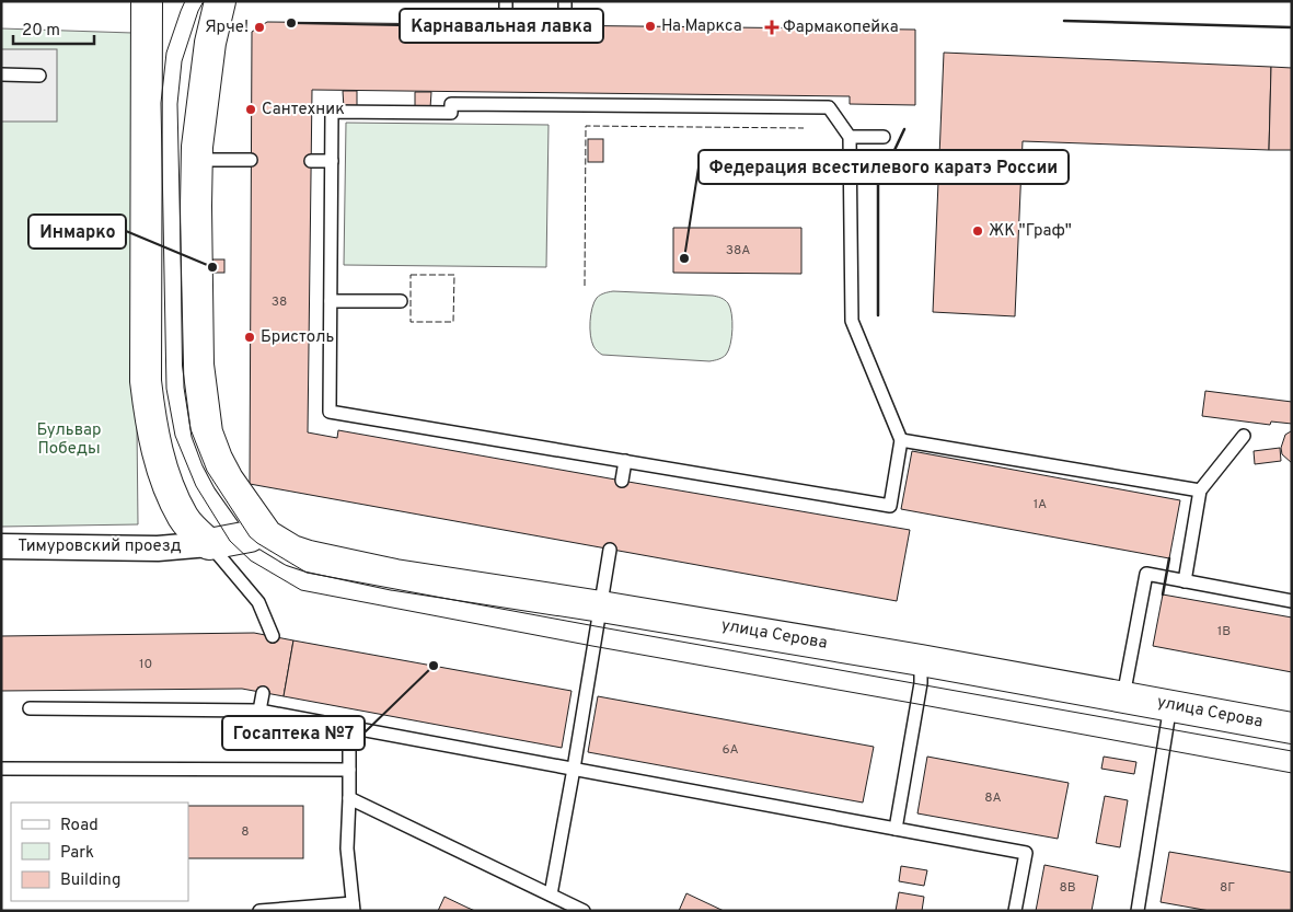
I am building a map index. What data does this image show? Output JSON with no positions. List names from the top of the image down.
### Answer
{
  "streets": {
    "street": ["Тимуровский проезд", "улица Серова"]
  },
  "crossings": [
    ["Тимуровский проезд", "улица Серова"]
  ],
  "parks": ["Бульвар Победы"],
  "places": {
    "other": [
      "Карнавальная лавка",
      "На Маркса",
      "Ярче!",
      "Сантехник",
      "ЖК \"Граф\"",
      "Федерация всестилевого каратэ России",
      "Инмарко",
      "Бристоль",
      "Госаптека №7"
    ],
    "health": ["Фармакопейка"]
  },
  "house_numbers": [
    "38А",
    "38",
    "1А",
    "1В",
    "10",
    "6А",
    "8А",
    "8",
    "8В",
    "8Г"
  ],
  "legend": ["Road", "Park", "Building"],
  "scale_bar": "20 m"
}
